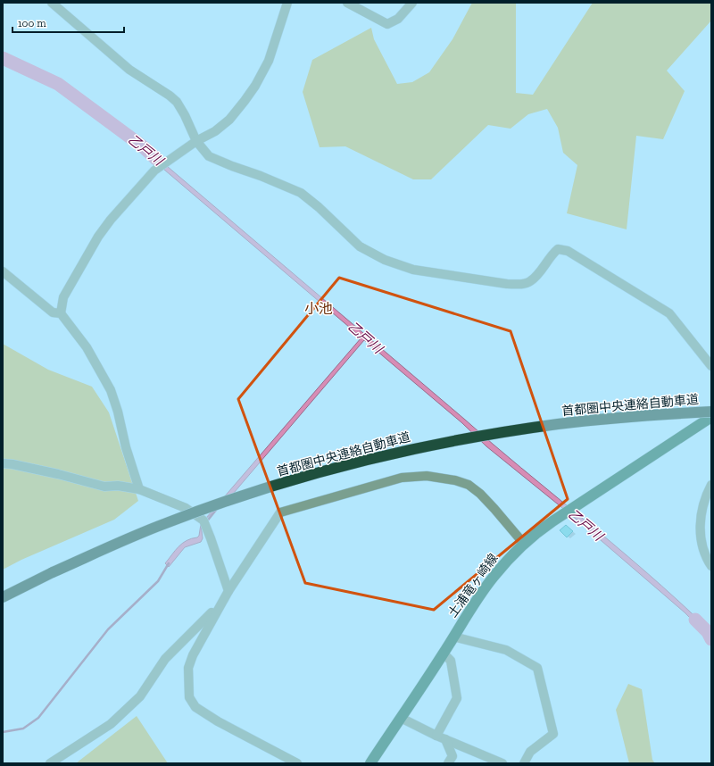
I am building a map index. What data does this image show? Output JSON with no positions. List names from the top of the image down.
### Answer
{
  "streets": {
    "highway": ["首都圏中央連絡自動車道"],
    "main road": ["土浦竜ヶ崎線"]
  },
  "districts": ["小池"],
  "water": ["乙戸川"],
  "scale_bar": "100 m"
}
